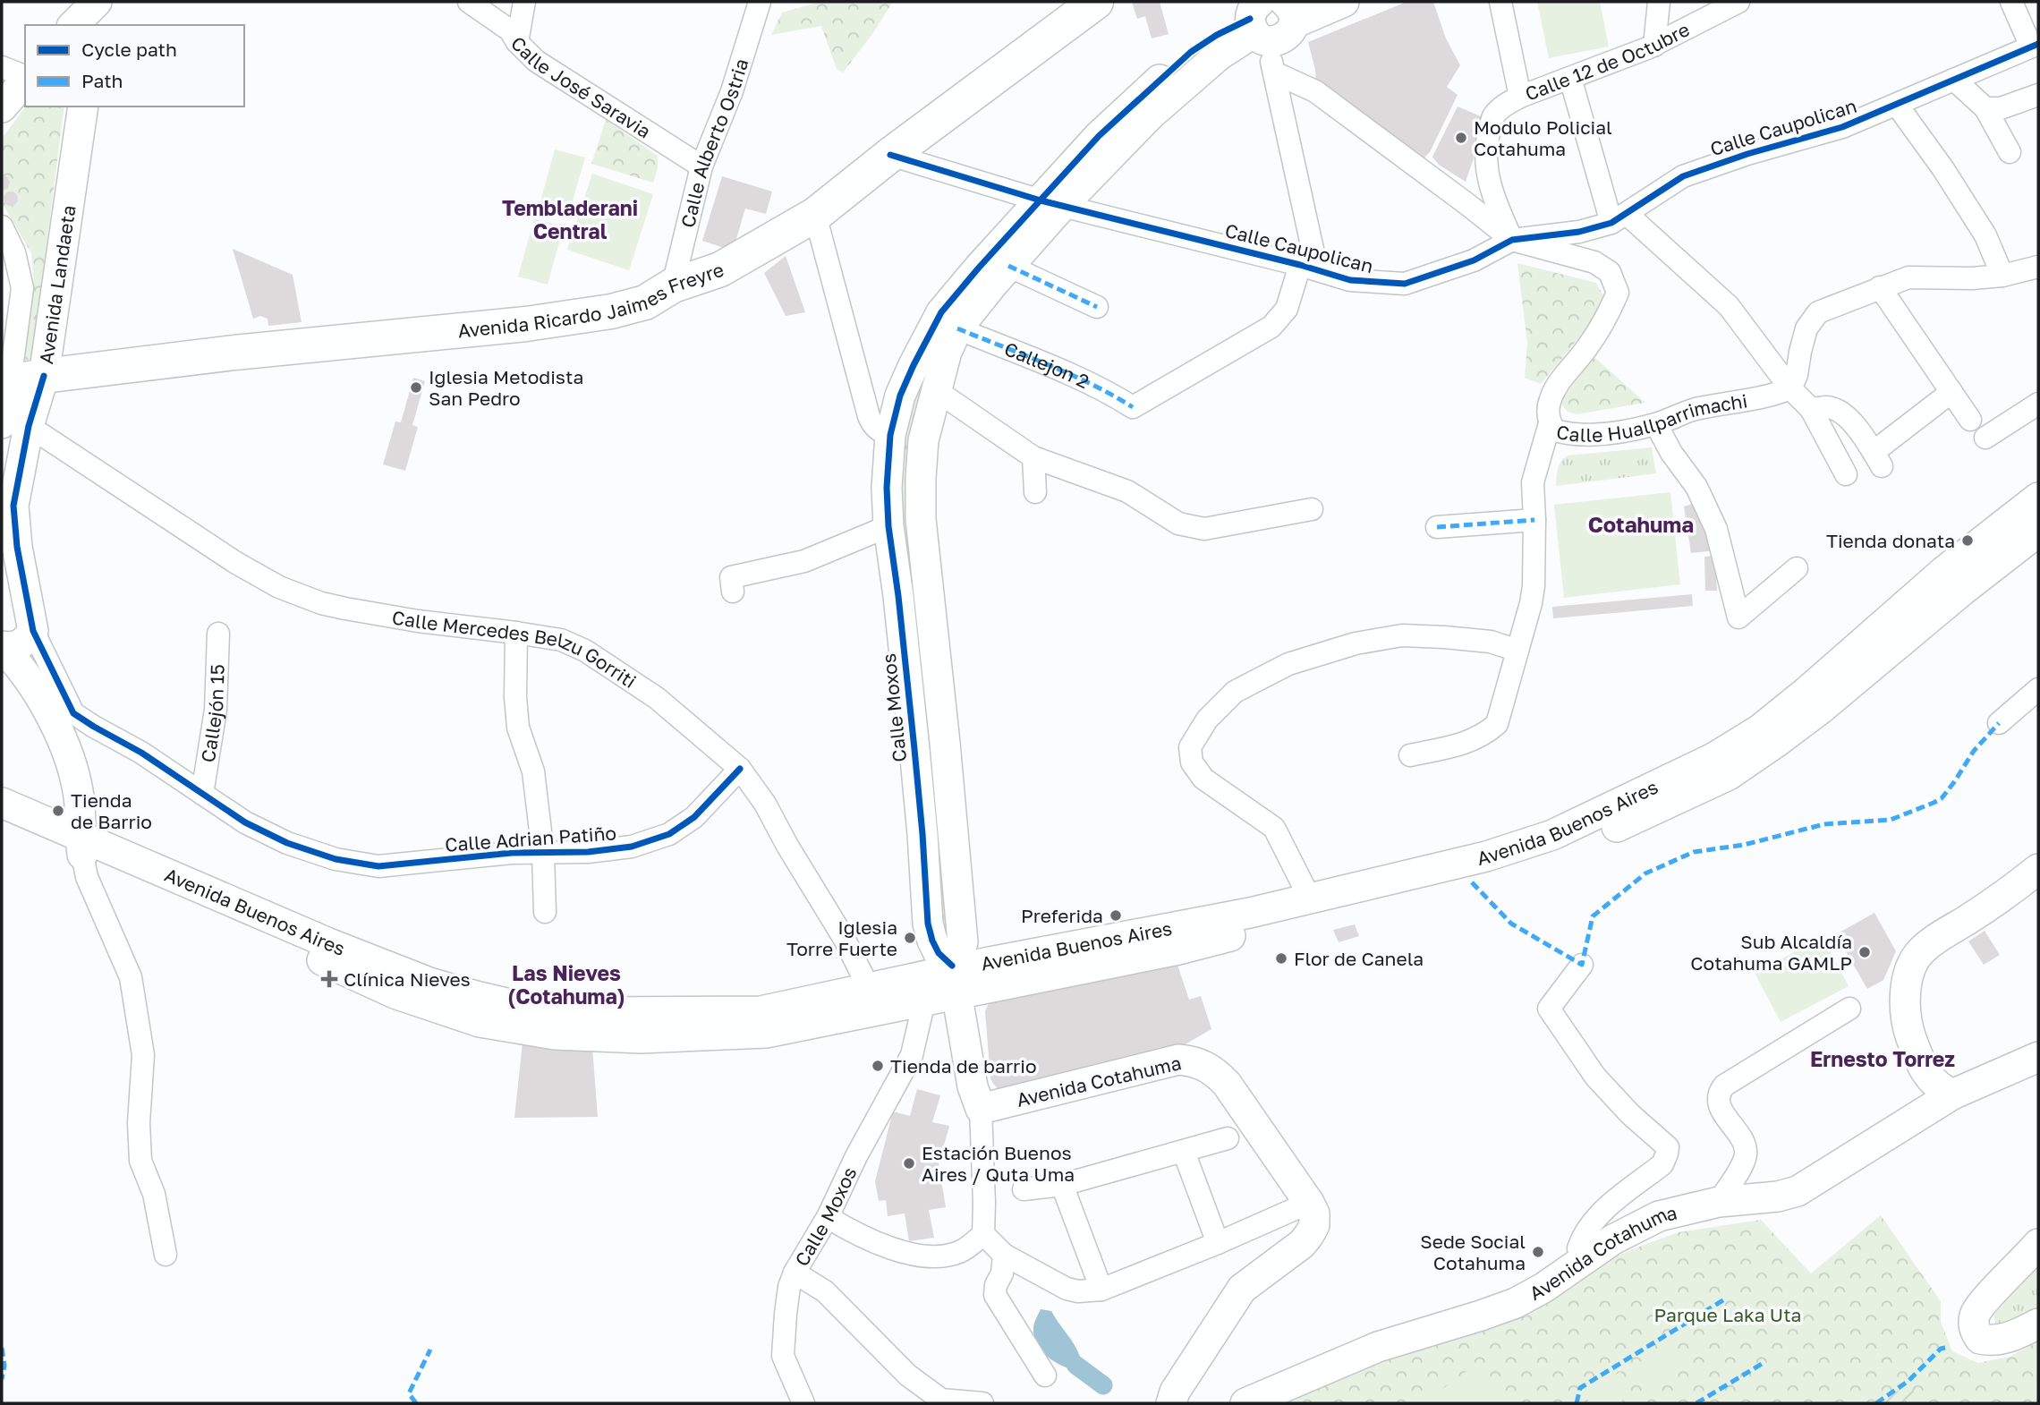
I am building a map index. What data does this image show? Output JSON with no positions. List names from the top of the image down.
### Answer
{
  "streets": {
    "main road": [
      "Avenida Landaeta",
      "Avenida Ricardo Jaimes Freyre",
      "Calle Moxos",
      "Avenida Buenos Aires",
      "Avenida Cotahuma"
    ],
    "street": [
      "Calle 12 de Octubre",
      "Calle José Saravia",
      "Calle Caupolican",
      "Calle Alberto Ostria",
      "Callejon 2",
      "Calle Huallparrimachi",
      "Calle Mercedes Belzu Gorriti",
      "Callejón 15",
      "Calle Adrian Patiño"
    ]
  },
  "crossings": [
    ["Calle 12 de Octubre", "Calle Caupolican"],
    ["Calle 12 de Octubre", "Calle Huallparrimachi"],
    ["Calle José Saravia", "Calle Alberto Ostria"],
    ["Calle Caupolican", "Avenida Ricardo Jaimes Freyre"],
    ["Calle Caupolican", "Callejon 2"],
    ["Calle Caupolican", "Calle Huallparrimachi"],
    ["Calle Caupolican", "Calle Moxos"],
    ["Calle Alberto Ostria", "Avenida Ricardo Jaimes Freyre"],
    ["Avenida Landaeta", "Avenida Ricardo Jaimes Freyre"],
    ["Avenida Landaeta", "Calle Mercedes Belzu Gorriti"],
    ["Avenida Landaeta", "Calle Adrian Patiño"],
    ["Calle Mercedes Belzu Gorriti", "Avenida Buenos Aires"],
    ["Calle Mercedes Belzu Gorriti", "Calle Adrian Patiño"],
    ["Calle Moxos", "Avenida Buenos Aires"],
    ["Callejón 15", "Calle Adrian Patiño"]
  ],
  "districts": [
    "Tembladerani Central",
    "Cotahuma",
    "Las Nieves (Cotahuma)",
    "Ernesto Torrez"
  ],
  "parks": ["Parque Laka Uta"],
  "places": {
    "other": [
      "Modulo Policial Cotahuma",
      "Iglesia Metodista San Pedro",
      "Tienda donata",
      "Tienda de Barrio",
      "Preferida",
      "Iglesia Torre Fuerte",
      "Sub Alcaldía Cotahuma GAMLP",
      "Flor de Canela",
      "Tienda de barrio",
      "Estación Buenos Aires / Quta Uma",
      "Sede Social Cotahuma"
    ],
    "health": ["Clínica Nieves"]
  },
  "legend": ["Cycle path", "Path"]
}
